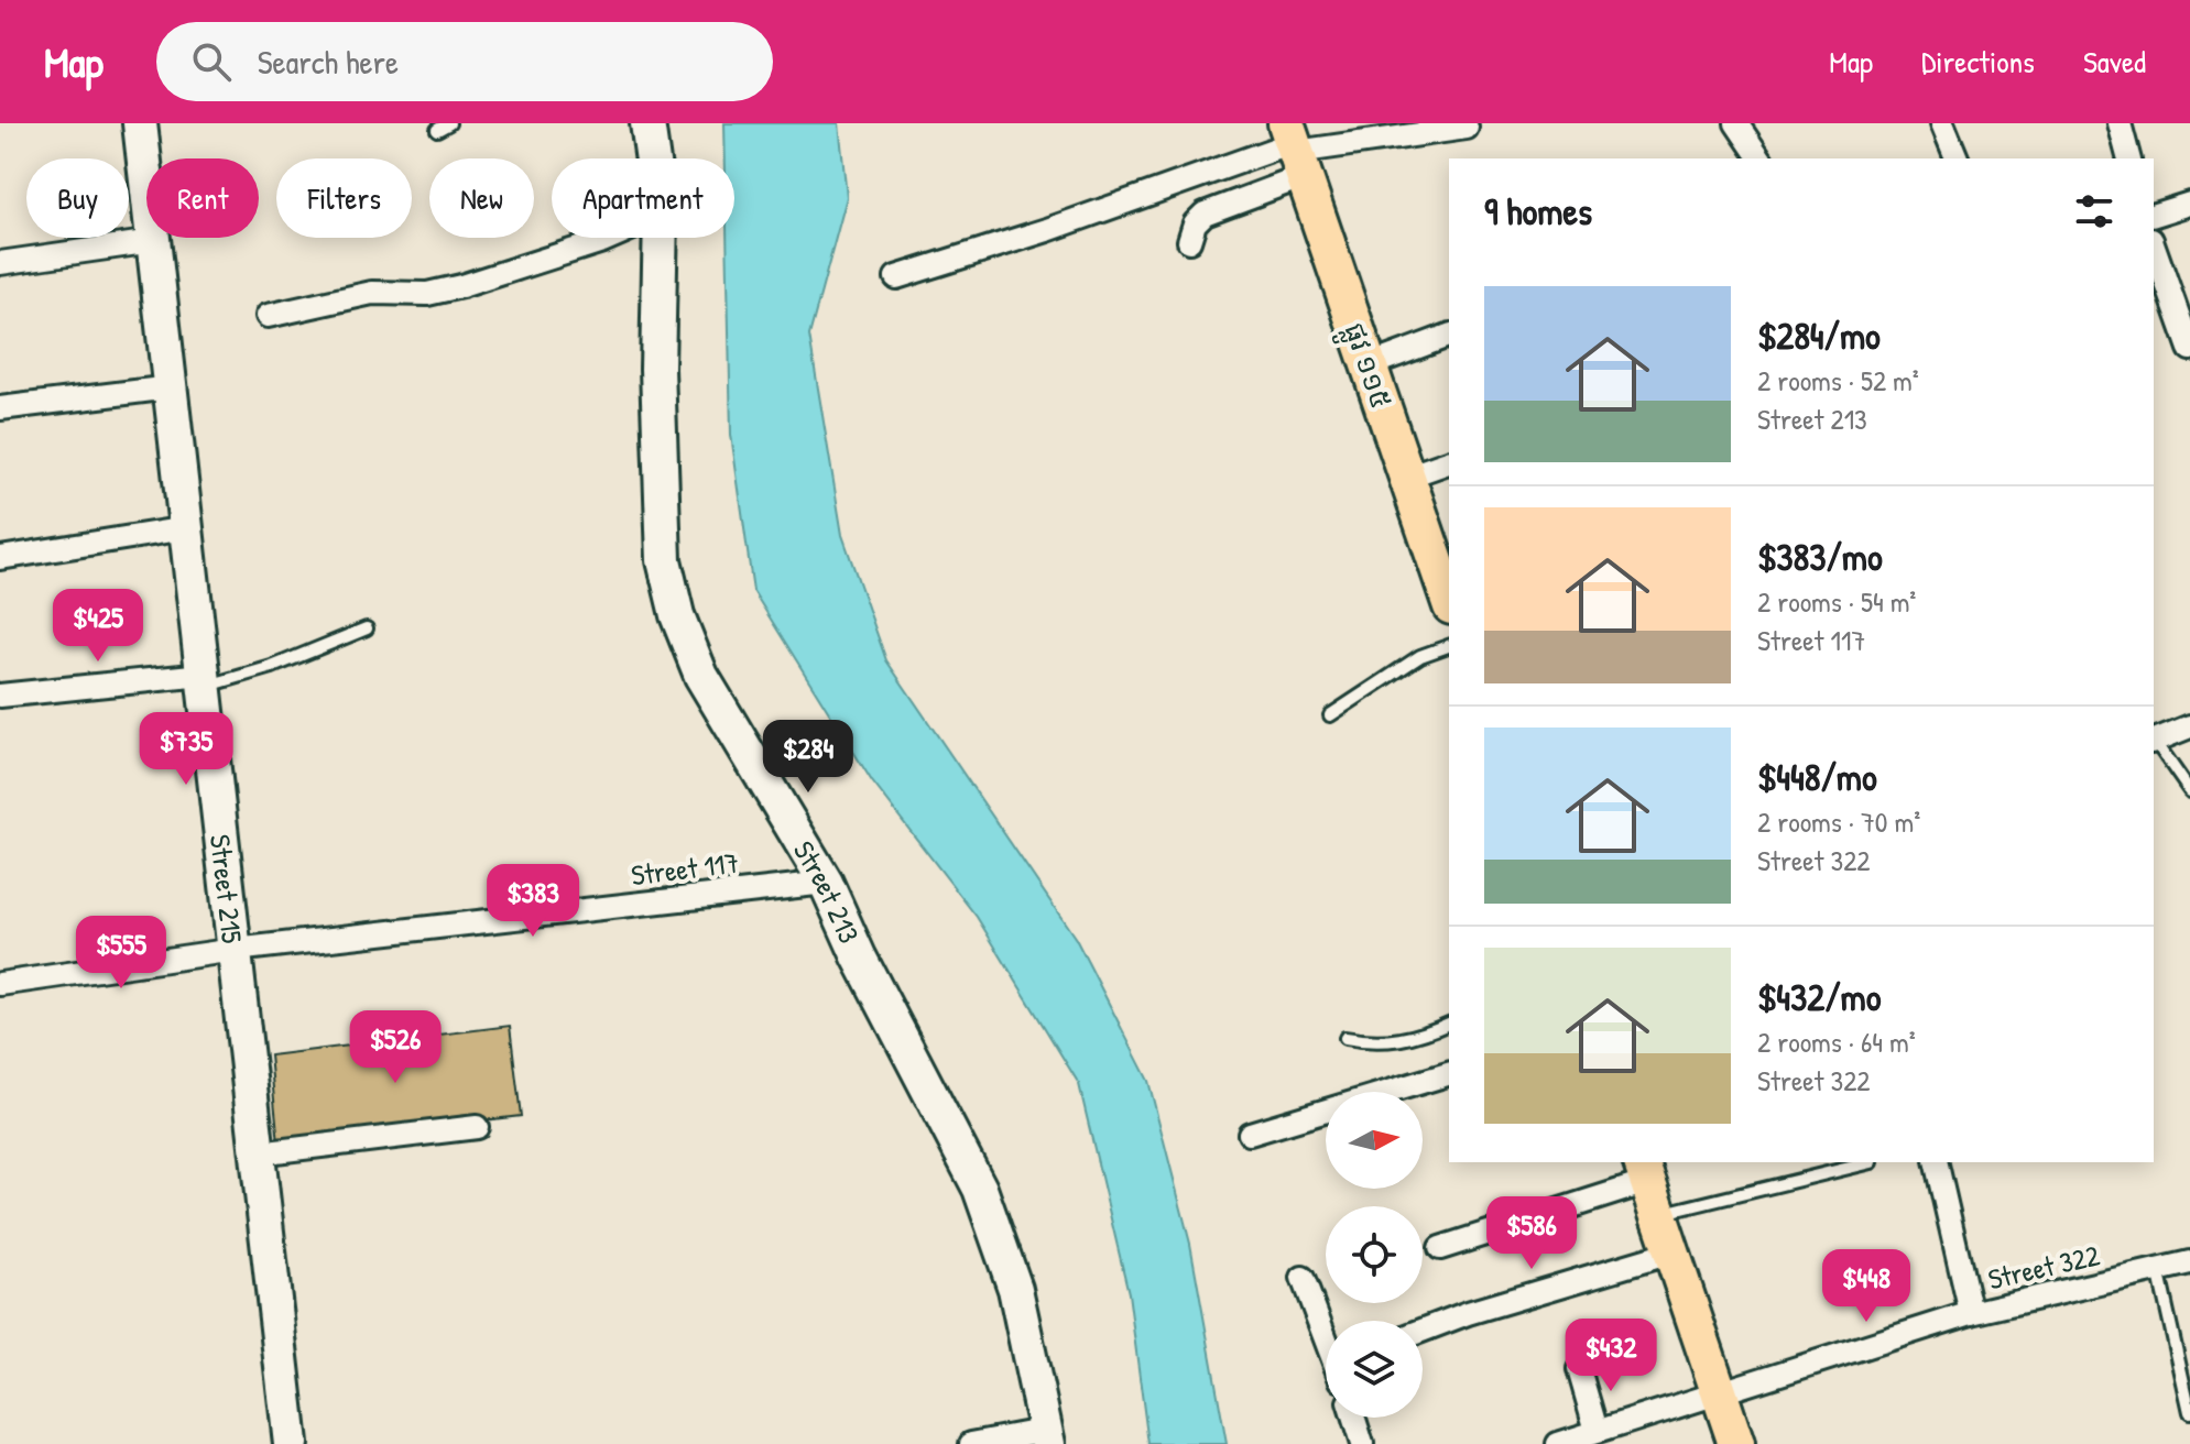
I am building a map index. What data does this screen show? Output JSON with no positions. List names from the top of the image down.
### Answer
{
  "streets": {
    "main road": ["ផ្លូវ ១១៥"],
    "street": [
      "Street 117",
      "Street 215",
      "Street 213",
      "Street 322"
    ]
  },
  "crossings": [
    ["Street 117", "Street 215"],
    ["Street 117", "Street 213"]
  ],
  "north": "right",
  "page": {
    "header": "Map",
    "search": "Search here",
    "nav": ["Map", "Directions", "Saved"],
    "chip": [
      "Buy",
      "Rent",
      "Filters",
      "New",
      "Apartment"
    ],
    "heading": "9 homes",
    "list": [
      {
        "name": "$284/mo",
        "note": "2 rooms · 52 m² · Street 213"
      },
      {
        "name": "$383/mo",
        "note": "2 rooms · 54 m² · Street 117"
      },
      {
        "name": "$448/mo",
        "note": "2 rooms · 70 m² · Street 322"
      },
      {
        "name": "$432/mo",
        "note": "2 rooms · 64 m² · Street 322"
      }
    ],
    "price": [
      "$425",
      "$735",
      "$284",
      "$383",
      "$555",
      "$526",
      "$586",
      "$448",
      "$432"
    ]
  }
}
